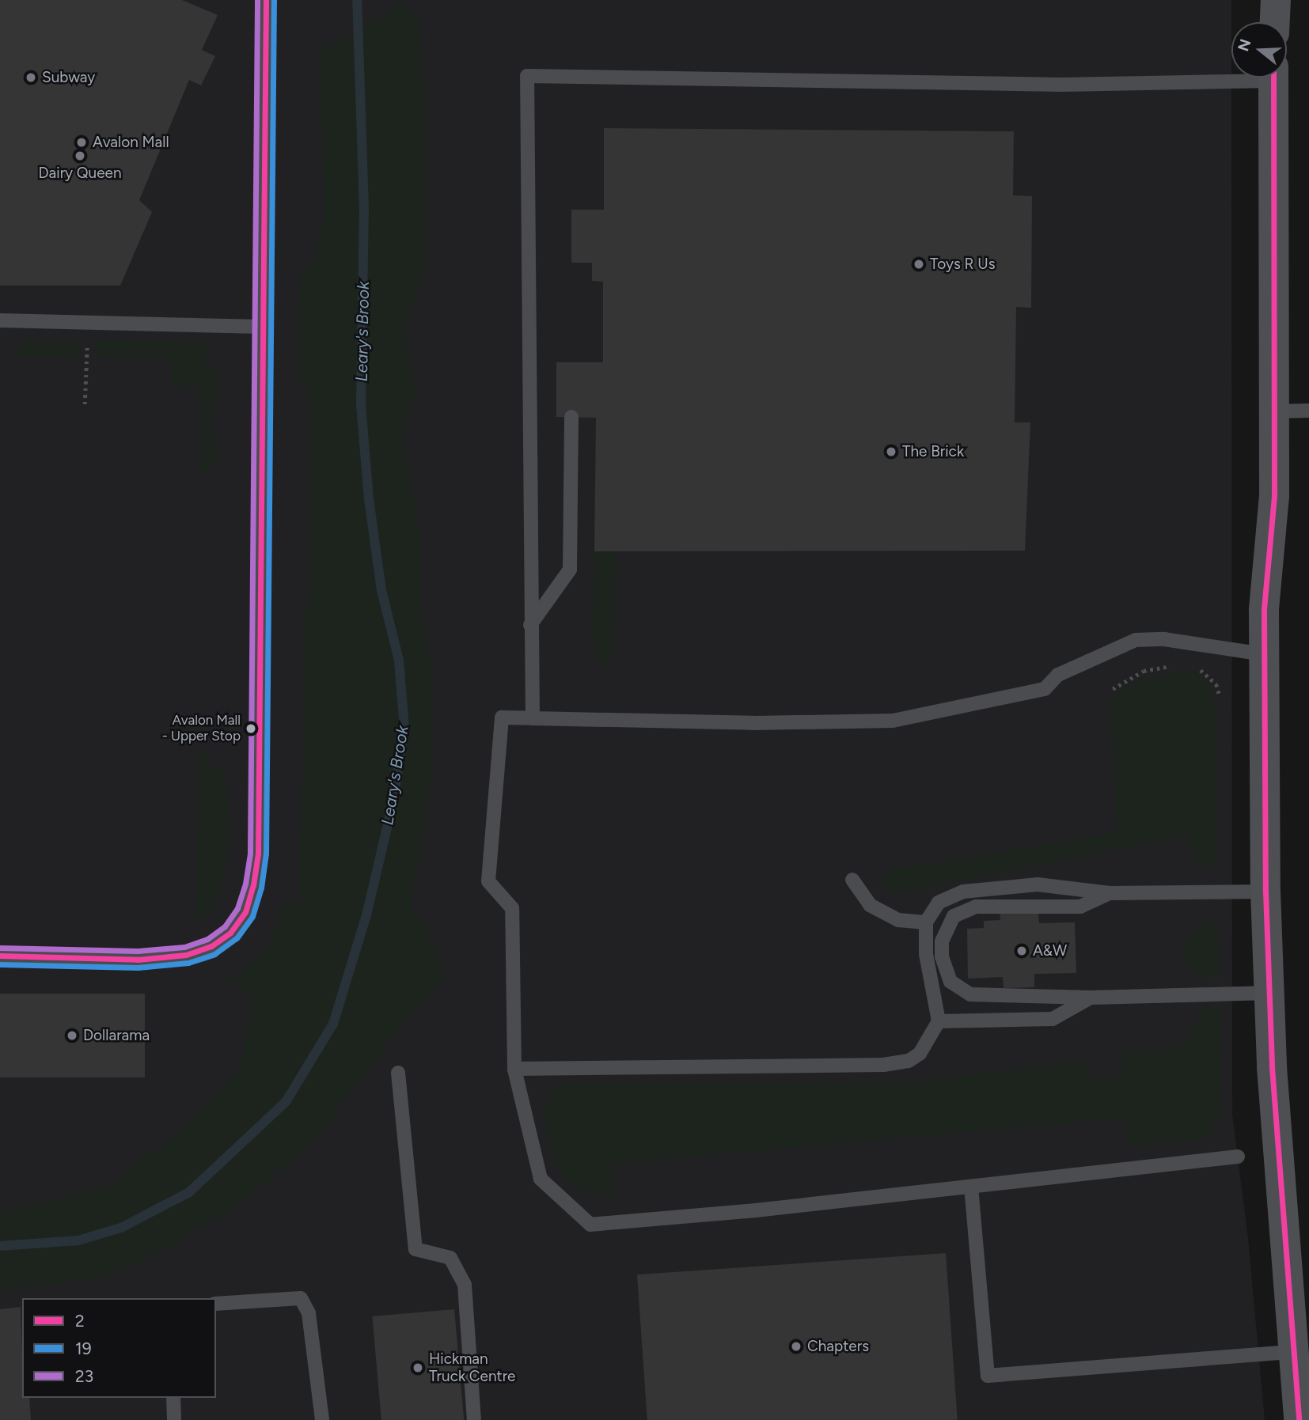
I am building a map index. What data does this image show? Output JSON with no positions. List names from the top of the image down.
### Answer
{
  "water": ["Leary's Brook"],
  "places": [
    "Subway",
    "Avalon Mall",
    "Dairy Queen",
    "Toys R Us",
    "The Brick",
    "Avalon Mall - Upper Stop",
    "A&W",
    "Dollarama",
    "Chapters",
    "Hickman Truck Centre"
  ],
  "lines": ["transit line 2", "transit line 19", "transit line 23"],
  "legend": ["2", "19", "23"],
  "north": "left"
}
